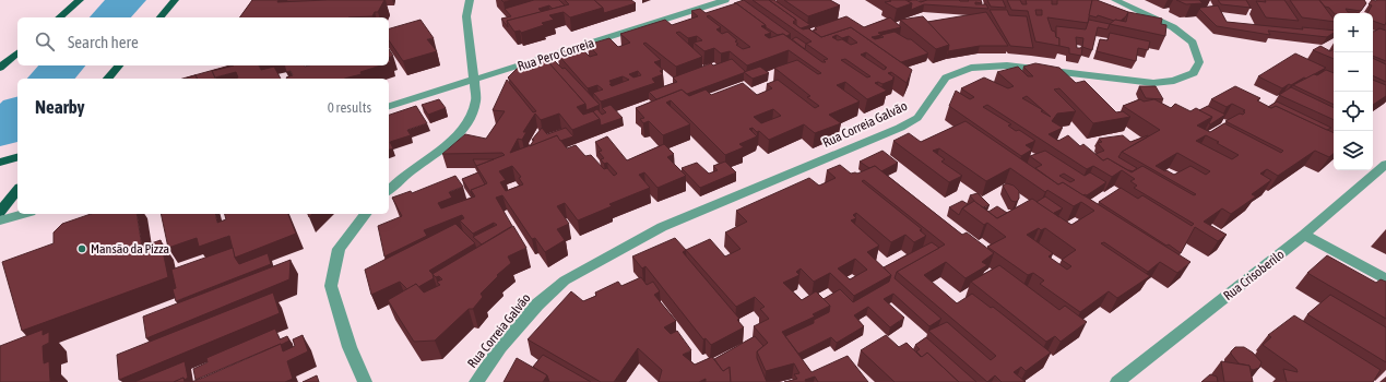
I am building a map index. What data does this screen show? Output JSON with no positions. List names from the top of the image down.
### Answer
{
  "streets": {
    "street": ["Rua Pero Correia", "Rua Correia Galvão", "Rua Crisoberilo"]
  },
  "places": ["Mansão da Pizza"],
  "page": {
    "map_buttons": ["+", "−"],
    "search": "Search here",
    "heading": ["Nearby", "0 results"]
  }
}
